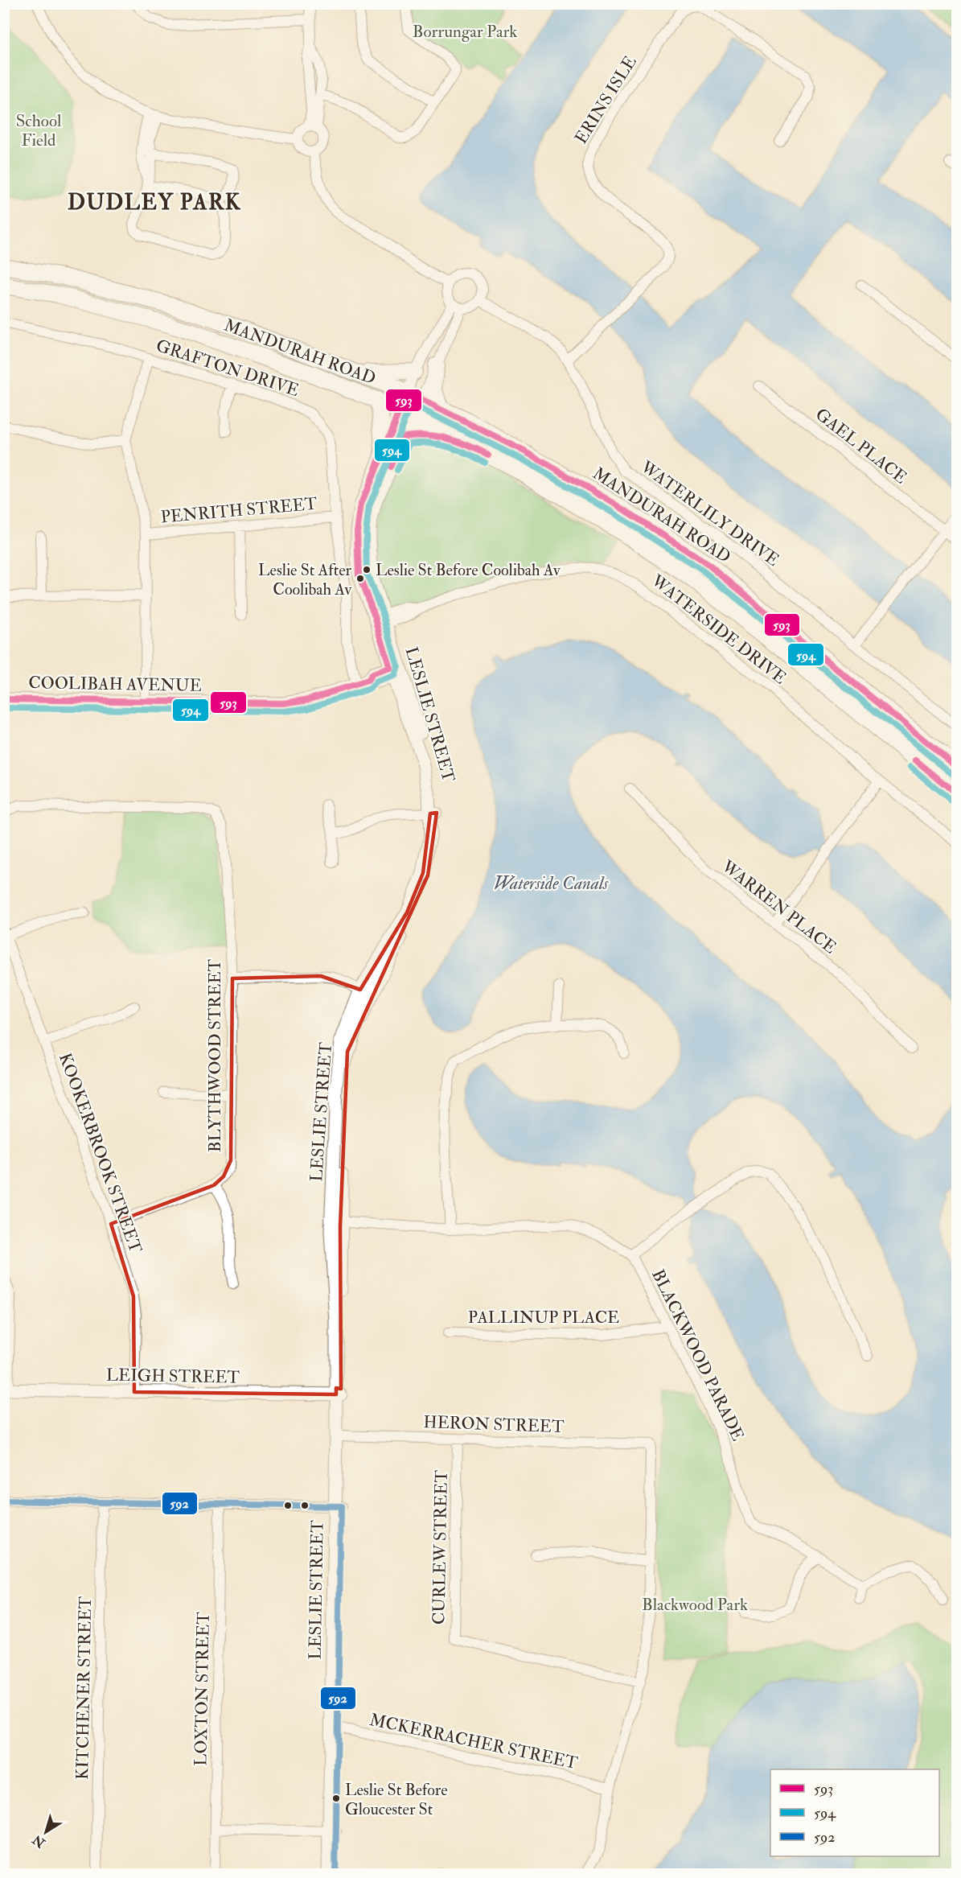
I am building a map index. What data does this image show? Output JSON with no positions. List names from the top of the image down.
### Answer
{
  "streets": {
    "highway": ["MANDURAH ROAD"],
    "street": [
      "ERINS ISLE",
      "GRAFTON DRIVE",
      "GAEL PLACE",
      "PENRITH STREET",
      "WATERLILY DRIVE",
      "WATERSIDE DRIVE",
      "COOLIBAH AVENUE",
      "LESLIE STREET",
      "WARREN PLACE",
      "BLYTHWOOD STREET",
      "KOOKERBROOK STREET",
      "PALLINUP PLACE",
      "BLACKWOOD PARADE",
      "LEIGH STREET",
      "HERON STREET",
      "CURLEW STREET",
      "KITCHENER STREET",
      "LOXTON STREET",
      "MCKERRACHER STREET"
    ]
  },
  "crossings": [
    ["ERINS ISLE", "WATERLILY DRIVE"],
    ["MANDURAH ROAD", "LESLIE STREET"],
    ["GRAFTON DRIVE", "PENRITH STREET"],
    ["GRAFTON DRIVE", "COOLIBAH AVENUE"],
    ["WATERSIDE DRIVE", "LESLIE STREET"],
    ["COOLIBAH AVENUE", "LESLIE STREET"],
    ["LESLIE STREET", "BLACKWOOD PARADE"],
    ["LESLIE STREET", "LEIGH STREET"],
    ["LESLIE STREET", "HERON STREET"],
    ["LESLIE STREET", "MCKERRACHER STREET"],
    ["BLYTHWOOD STREET", "KOOKERBROOK STREET"],
    ["KOOKERBROOK STREET", "LEIGH STREET"],
    ["PALLINUP PLACE", "BLACKWOOD PARADE"],
    ["HERON STREET", "CURLEW STREET"]
  ],
  "districts": ["DUDLEY PARK"],
  "water": ["Waterside Canals"],
  "parks": ["Borrungar Park", "School Field", "Blackwood Park"],
  "places": ["Leslie St Before Coolibah Av", "Leslie St After Coolibah Av", "Leslie St Before Gloucester St"],
  "lines": ["transit line 593", "transit line 594", "transit line 592"],
  "legend": ["593", "594", "592"],
  "north": "bottom left"
}
